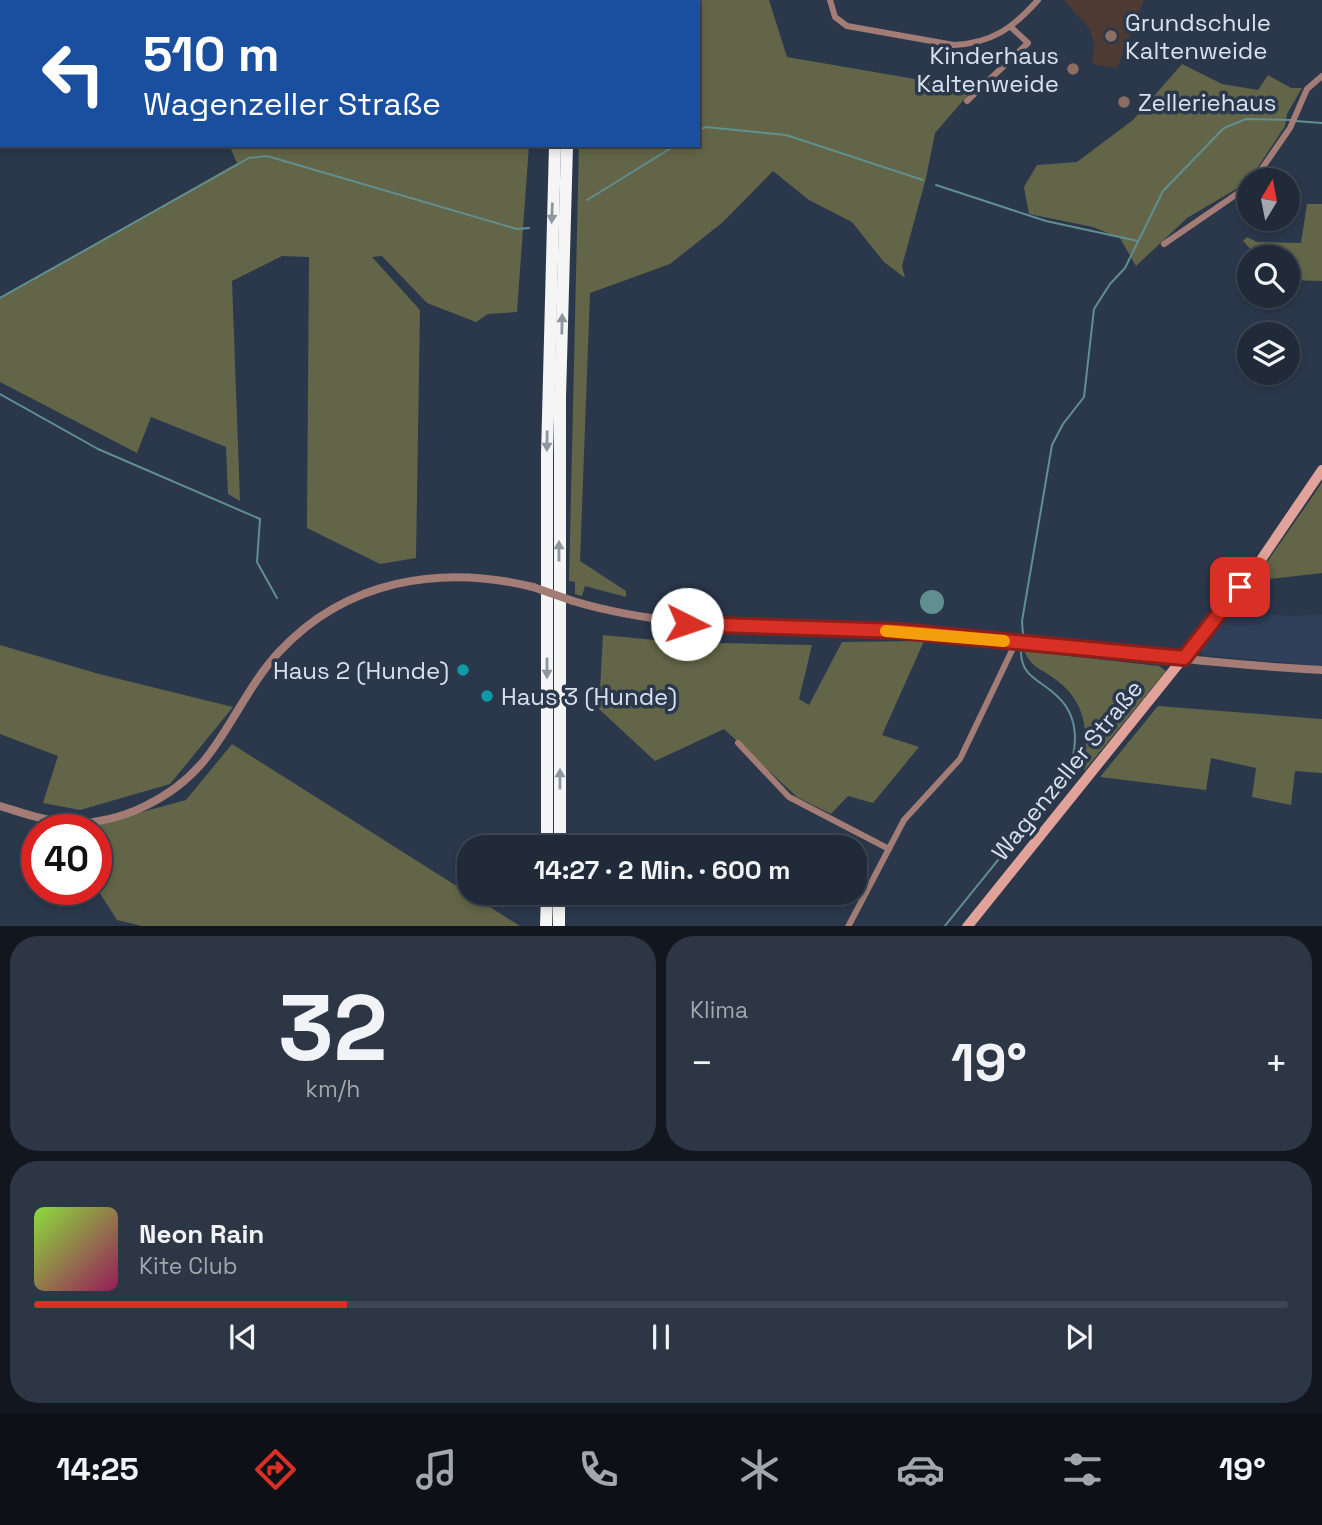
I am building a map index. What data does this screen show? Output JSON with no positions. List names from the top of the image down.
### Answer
{
  "streets": {
    "main road": ["Wagenzeller Straße"]
  },
  "places": [
    "Grundschule Kaltenweide",
    "Kinderhaus Kaltenweide",
    "Zelleriehaus",
    "Haus 2 (Hunde)",
    "Haus 3 (Hunde)"
  ],
  "north": "top",
  "page": {
    "turn": ["510 m", "Wagenzeller Straße"],
    "limit": "40",
    "trip": "14:27 · 2 Min. · 600 m",
    "tile": [
      ["32", "km/h"],
      "Klima"
    ],
    "heat": ["−", "19°", "+"],
    "song": ["Neon Rain", "Kite Club"],
    "tabs": ["14:25", "19°"]
  }
}
